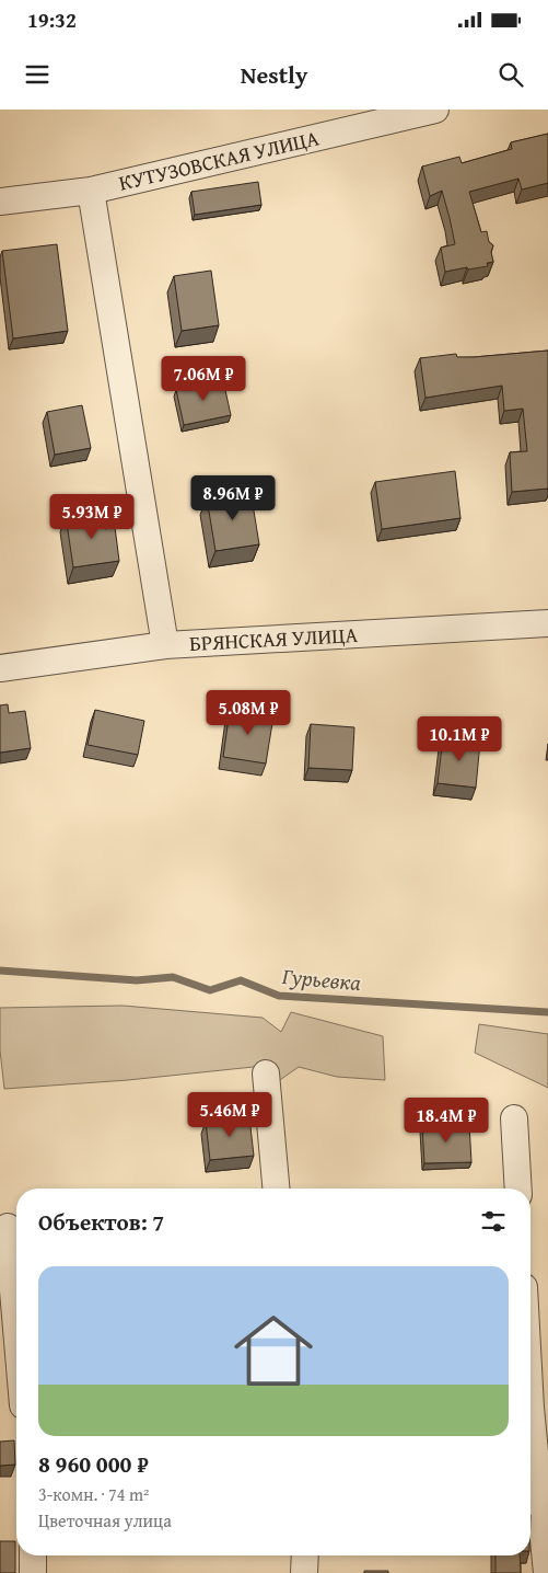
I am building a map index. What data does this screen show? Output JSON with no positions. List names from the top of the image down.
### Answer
{
  "streets": {
    "street": ["КУТУЗОВСКАЯ УЛИЦА", "БРЯНСКАЯ УЛИЦА"]
  },
  "water": ["Гурьевка"],
  "page": {
    "status": "19:32",
    "header": "Nestly",
    "price": [
      "7.06M ₽",
      "8.96M ₽",
      "5.93M ₽",
      "5.08M ₽",
      "10.1M ₽",
      "5.46M ₽",
      "18.4M ₽"
    ],
    "heading": "Объектов: 7",
    "list": [
      {
        "name": "8 960 000 ₽",
        "note": "3-комн. · 74 m² · Цветочная улица"
      }
    ]
  }
}
